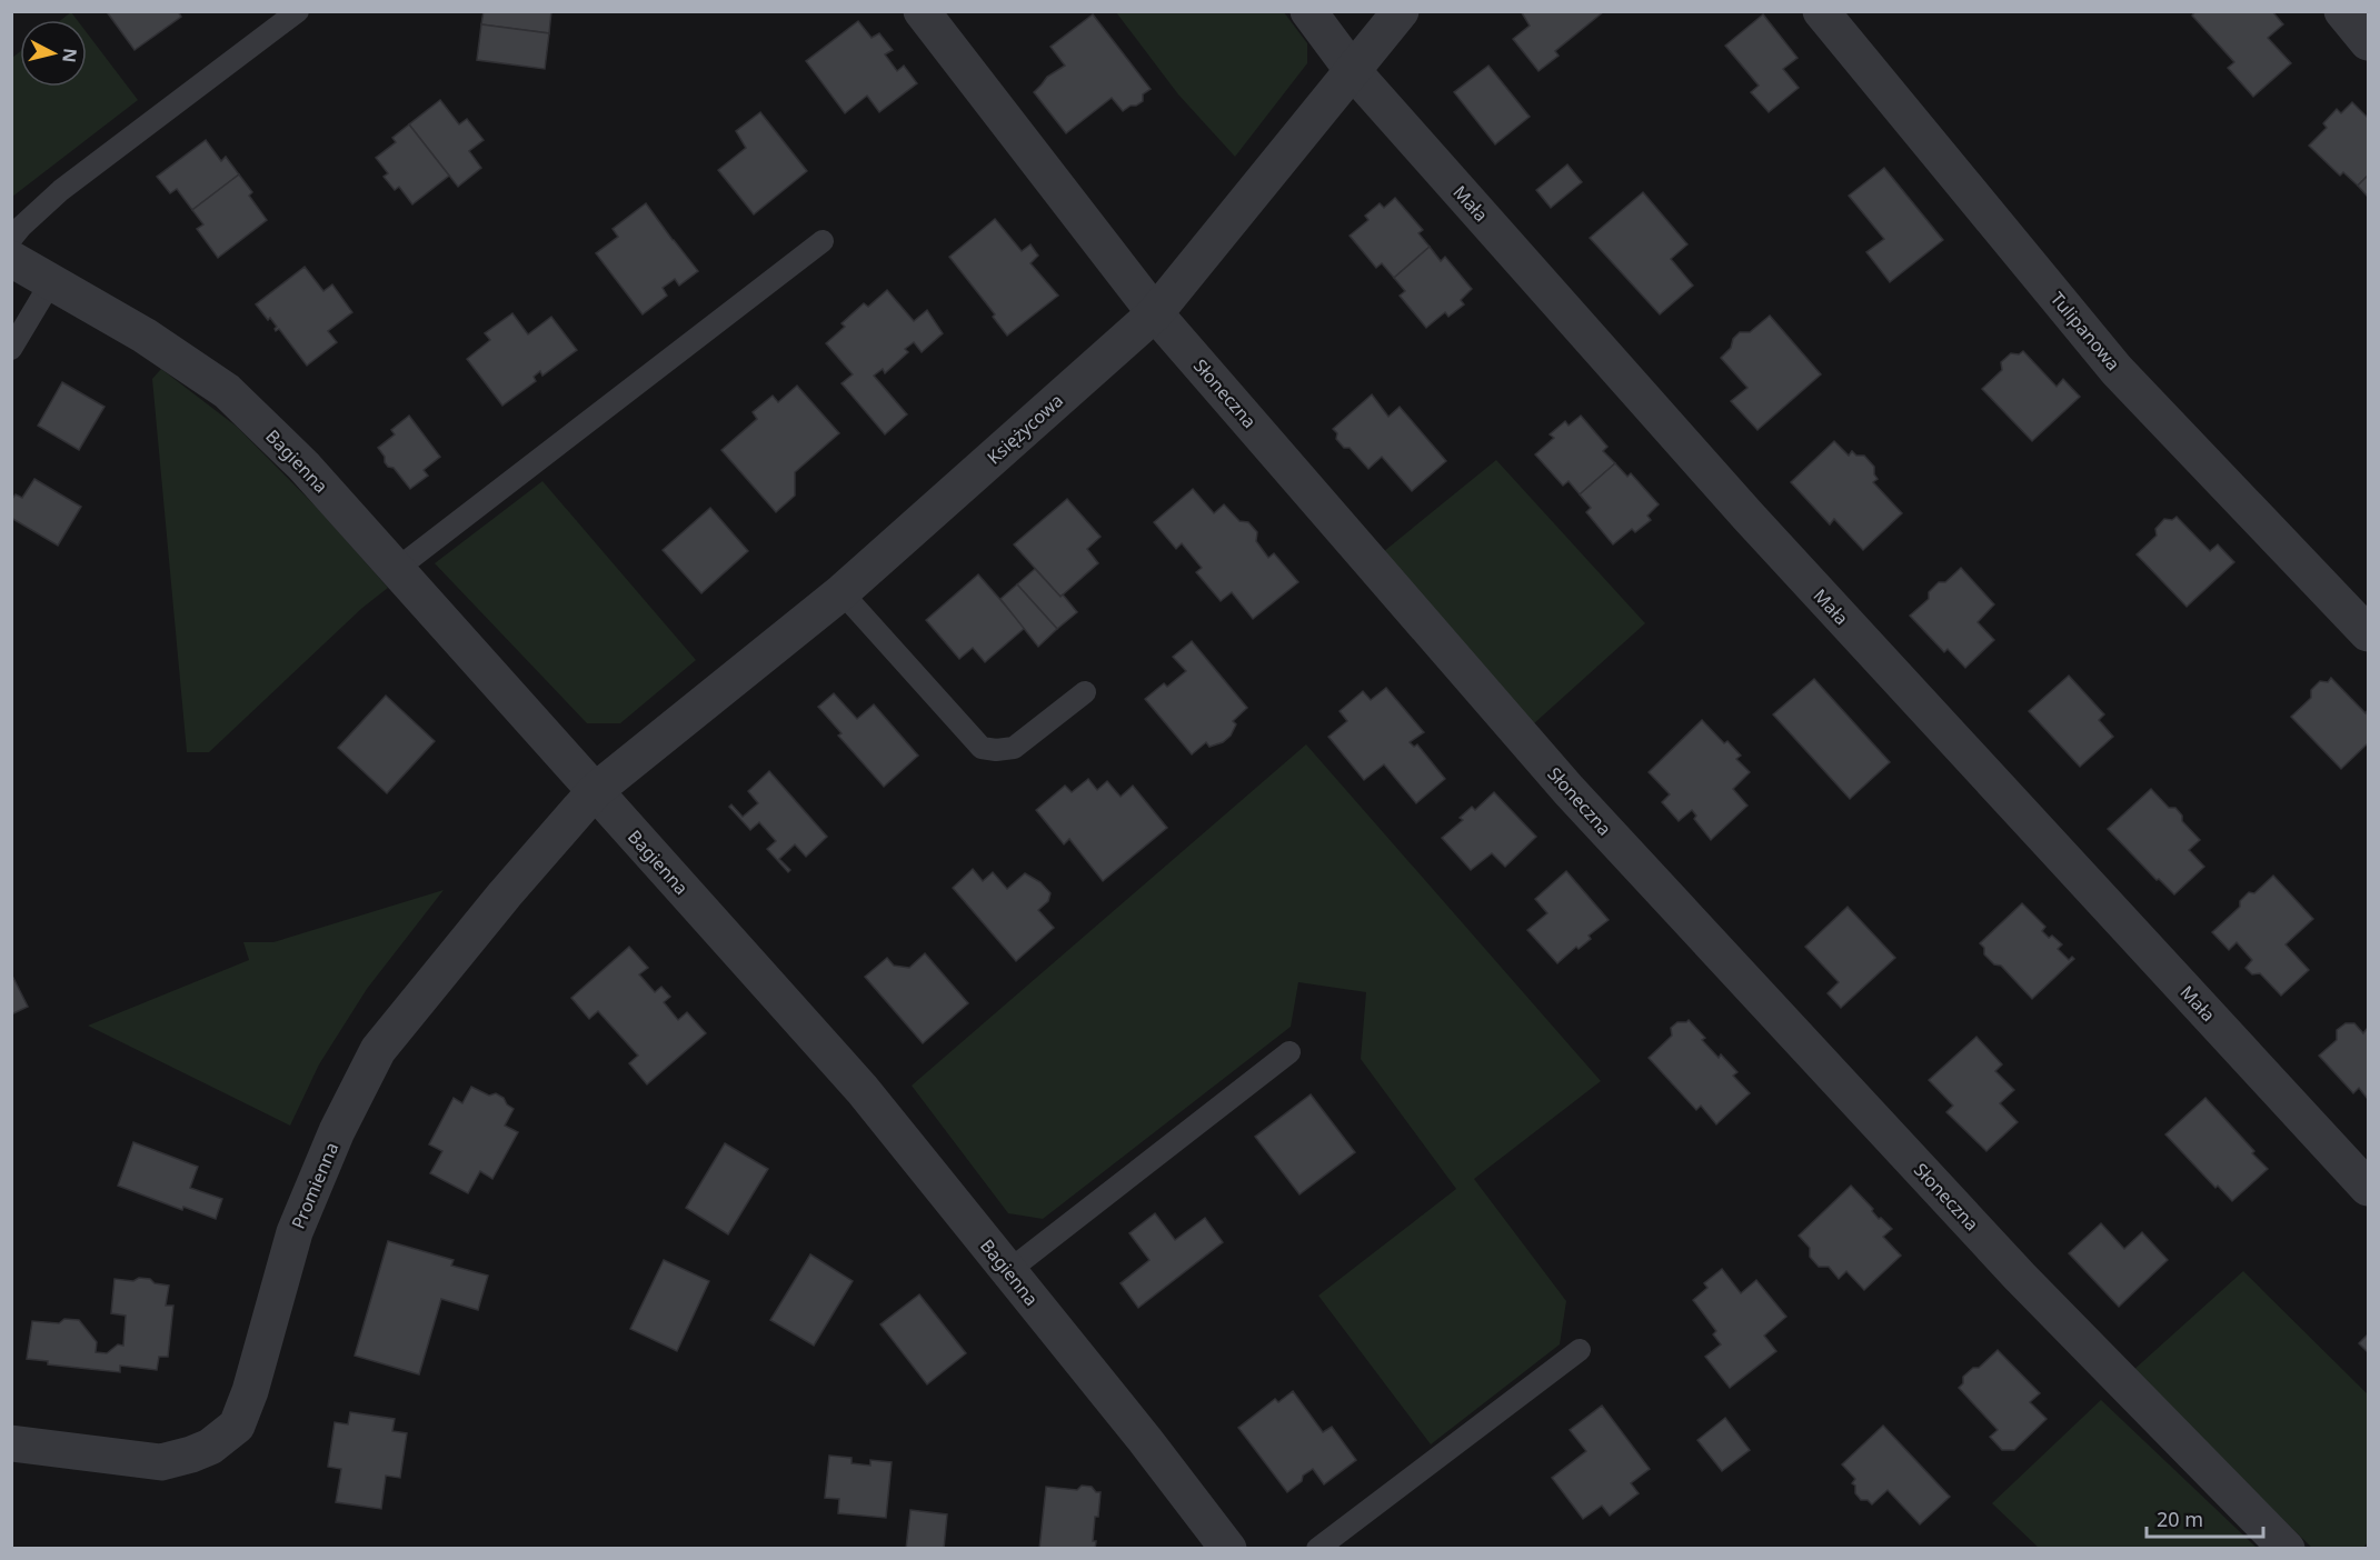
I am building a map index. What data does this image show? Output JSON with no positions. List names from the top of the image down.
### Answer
{
  "streets": {
    "street": [
      "Mała",
      "Tulipanowa",
      "Słoneczna",
      "Księżycowa",
      "Bagienna",
      "Promienna"
    ]
  },
  "crossings": [
    ["Mała", "Księżycowa"],
    ["Słoneczna", "Księżycowa"],
    ["Księżycowa", "Bagienna"],
    ["Księżycowa", "Promienna"],
    ["Bagienna", "Promienna"]
  ],
  "scale_bar": "20 m",
  "north": "right"
}
